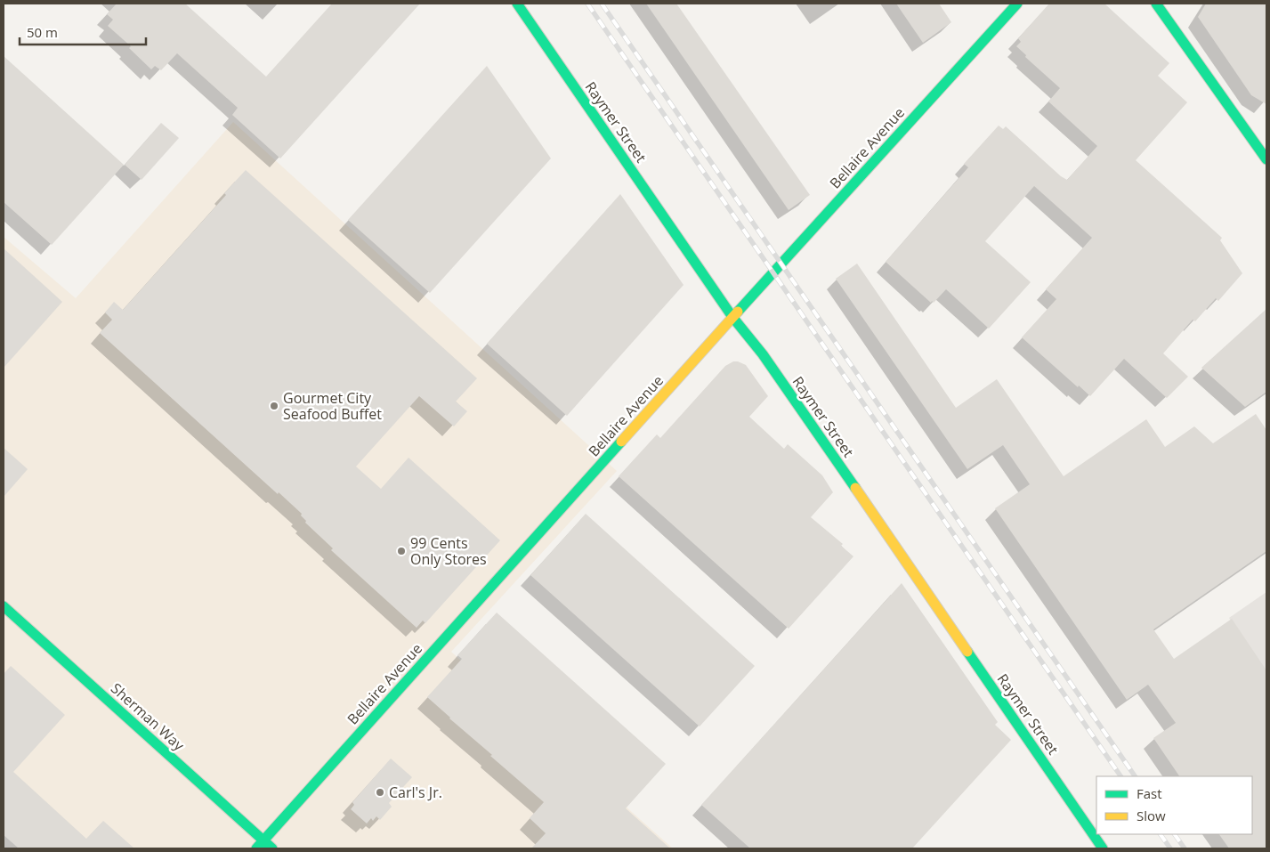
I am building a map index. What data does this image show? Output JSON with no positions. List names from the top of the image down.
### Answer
{
  "streets": {
    "street": ["Raymer Street", "Bellaire Avenue", "Sherman Way"]
  },
  "crossings": [
    ["Raymer Street", "Bellaire Avenue"],
    ["Bellaire Avenue", "Sherman Way"]
  ],
  "places": ["Gourmet City Seafood Buffet", "99 Cents Only Stores", "Carl's Jr."],
  "legend": ["Fast", "Slow"],
  "scale_bar": "50 m"
}
